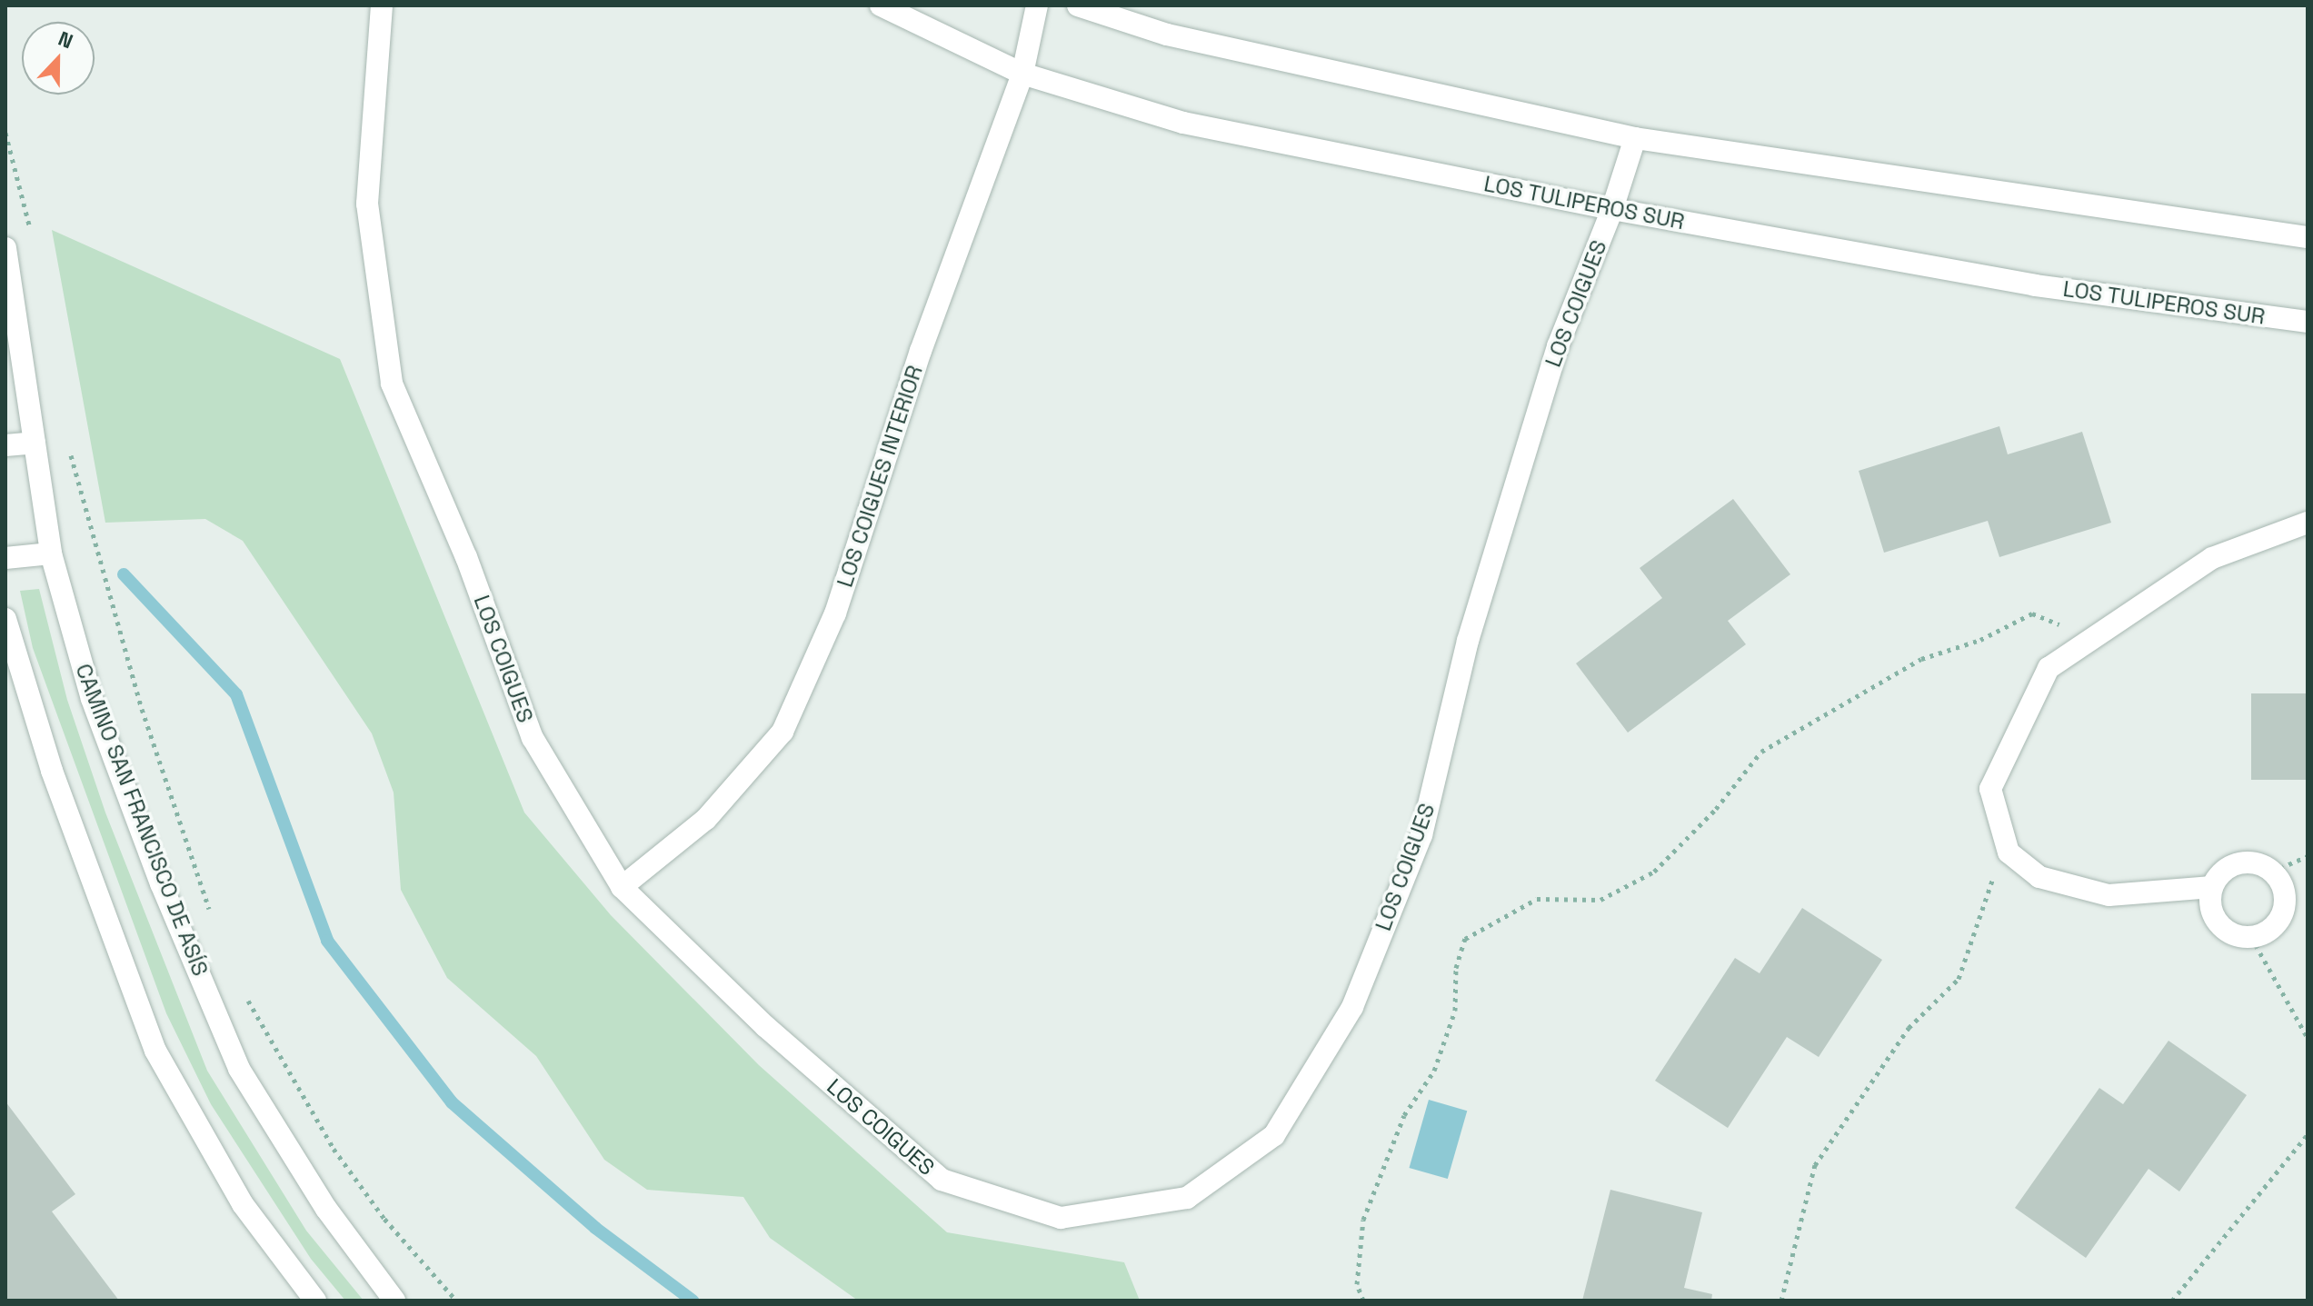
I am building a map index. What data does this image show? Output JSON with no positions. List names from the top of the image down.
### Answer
{
  "streets": {
    "street": [
      "LOS TULIPEROS SUR",
      "LOS COIGUES",
      "LOS COIGUES INTERIOR",
      "CAMINO SAN FRANCISCO DE ASÍS"
    ]
  },
  "crossings": [
    ["LOS TULIPEROS SUR", "LOS COIGUES"],
    ["LOS TULIPEROS SUR", "LOS COIGUES INTERIOR"],
    ["LOS COIGUES", "LOS COIGUES INTERIOR"]
  ],
  "north": "top"
}
